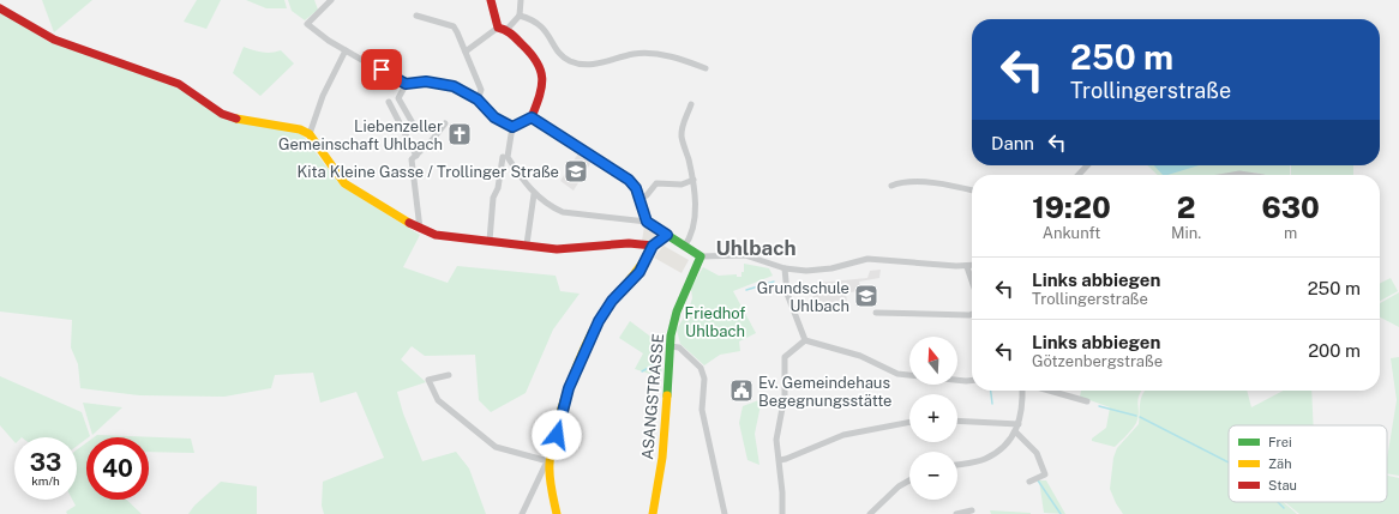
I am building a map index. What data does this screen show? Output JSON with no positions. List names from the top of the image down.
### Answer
{
  "streets": {
    "street": ["ASANGSTRASSE"]
  },
  "districts": ["Uhlbach"],
  "parks": ["Friedhof Uhlbach"],
  "places": {
    "church": ["Liebenzeller Gemeinschaft Uhlbach"],
    "school or university": ["Kita Kleine Gasse / Trollinger Straße", "Grundschule Uhlbach"],
    "public building": ["Ev. Gemeindehaus Begegnungsstätte"]
  },
  "legend": ["Frei", "Zäh", "Stau"],
  "north": "top",
  "page": {
    "turn": ["250 m", "Trollingerstraße"],
    "then": "Dann",
    "eta": [
      "19:20",
      "Ankunft",
      "2",
      "Min.",
      "630",
      "m"
    ],
    "list": [
      {
        "name": "Links abbiegen",
        "note": "Trollingerstraße",
        "value": "250 m"
      },
      {
        "name": "Links abbiegen",
        "note": "Götzenbergstraße",
        "value": "200 m"
      }
    ],
    "map_buttons": ["+", "−"],
    "speed": "33 km/h",
    "limit": "40"
  }
}
